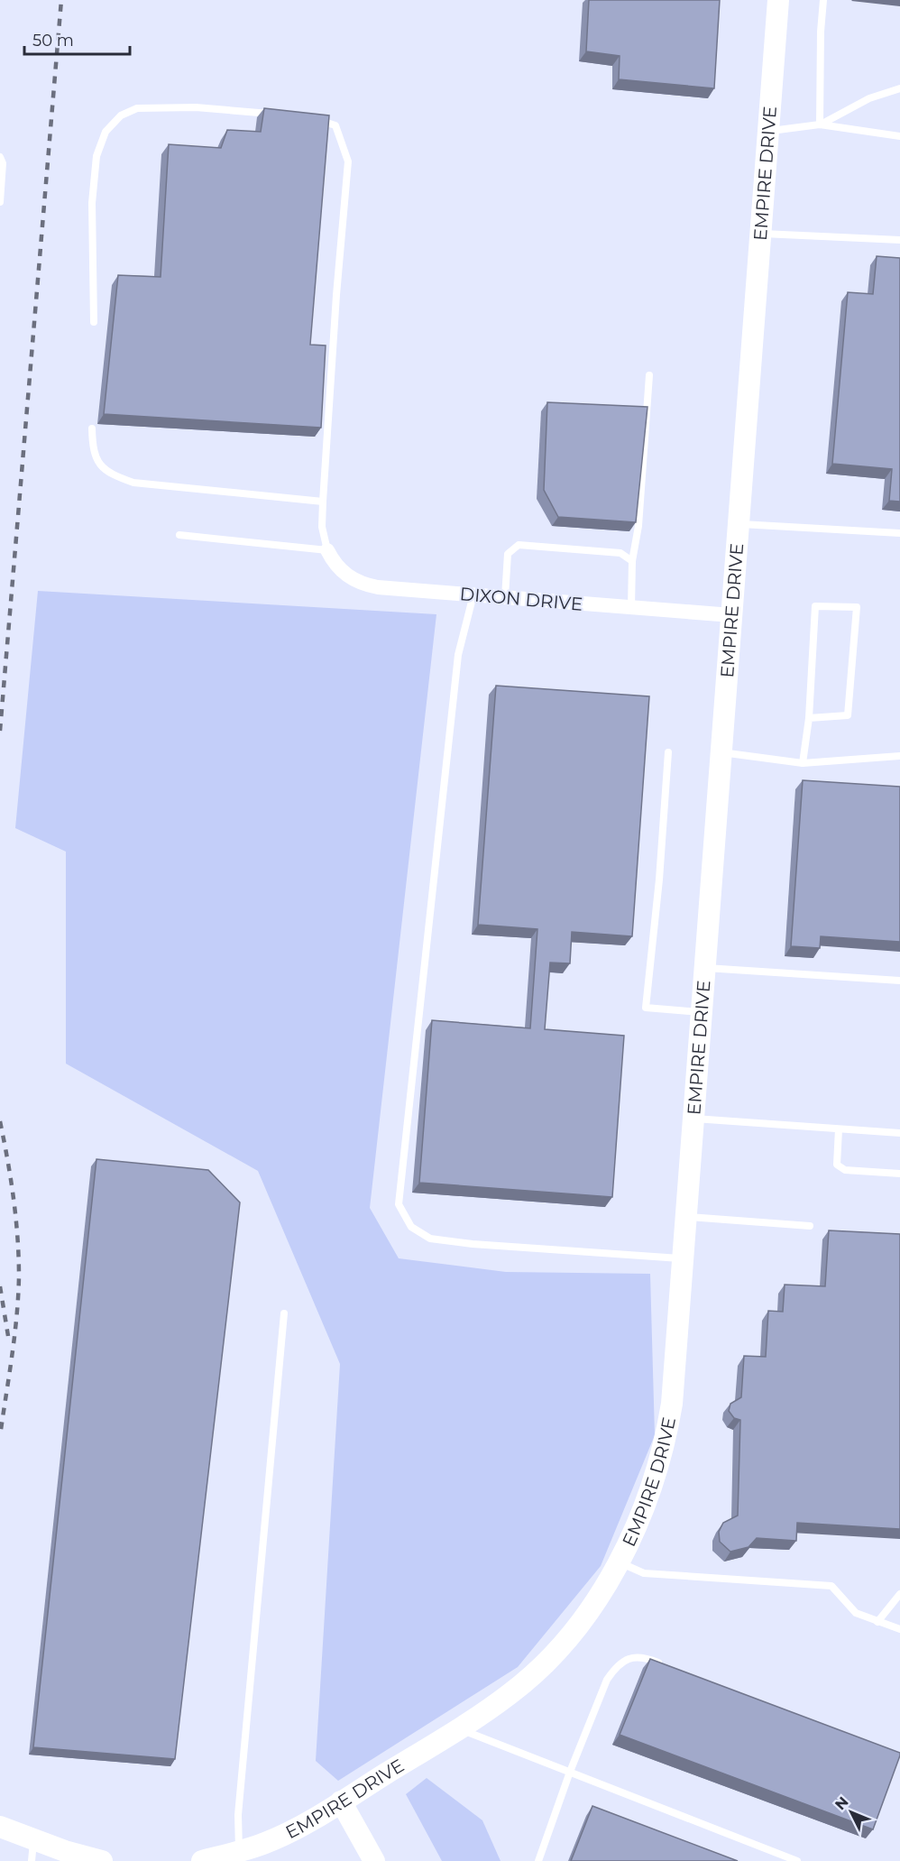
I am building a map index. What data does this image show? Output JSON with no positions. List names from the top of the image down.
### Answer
{
  "streets": {
    "street": ["EMPIRE DRIVE", "DIXON DRIVE"]
  },
  "crossings": [
    ["EMPIRE DRIVE", "DIXON DRIVE"]
  ],
  "scale_bar": "50 m",
  "north": "top left"
}
